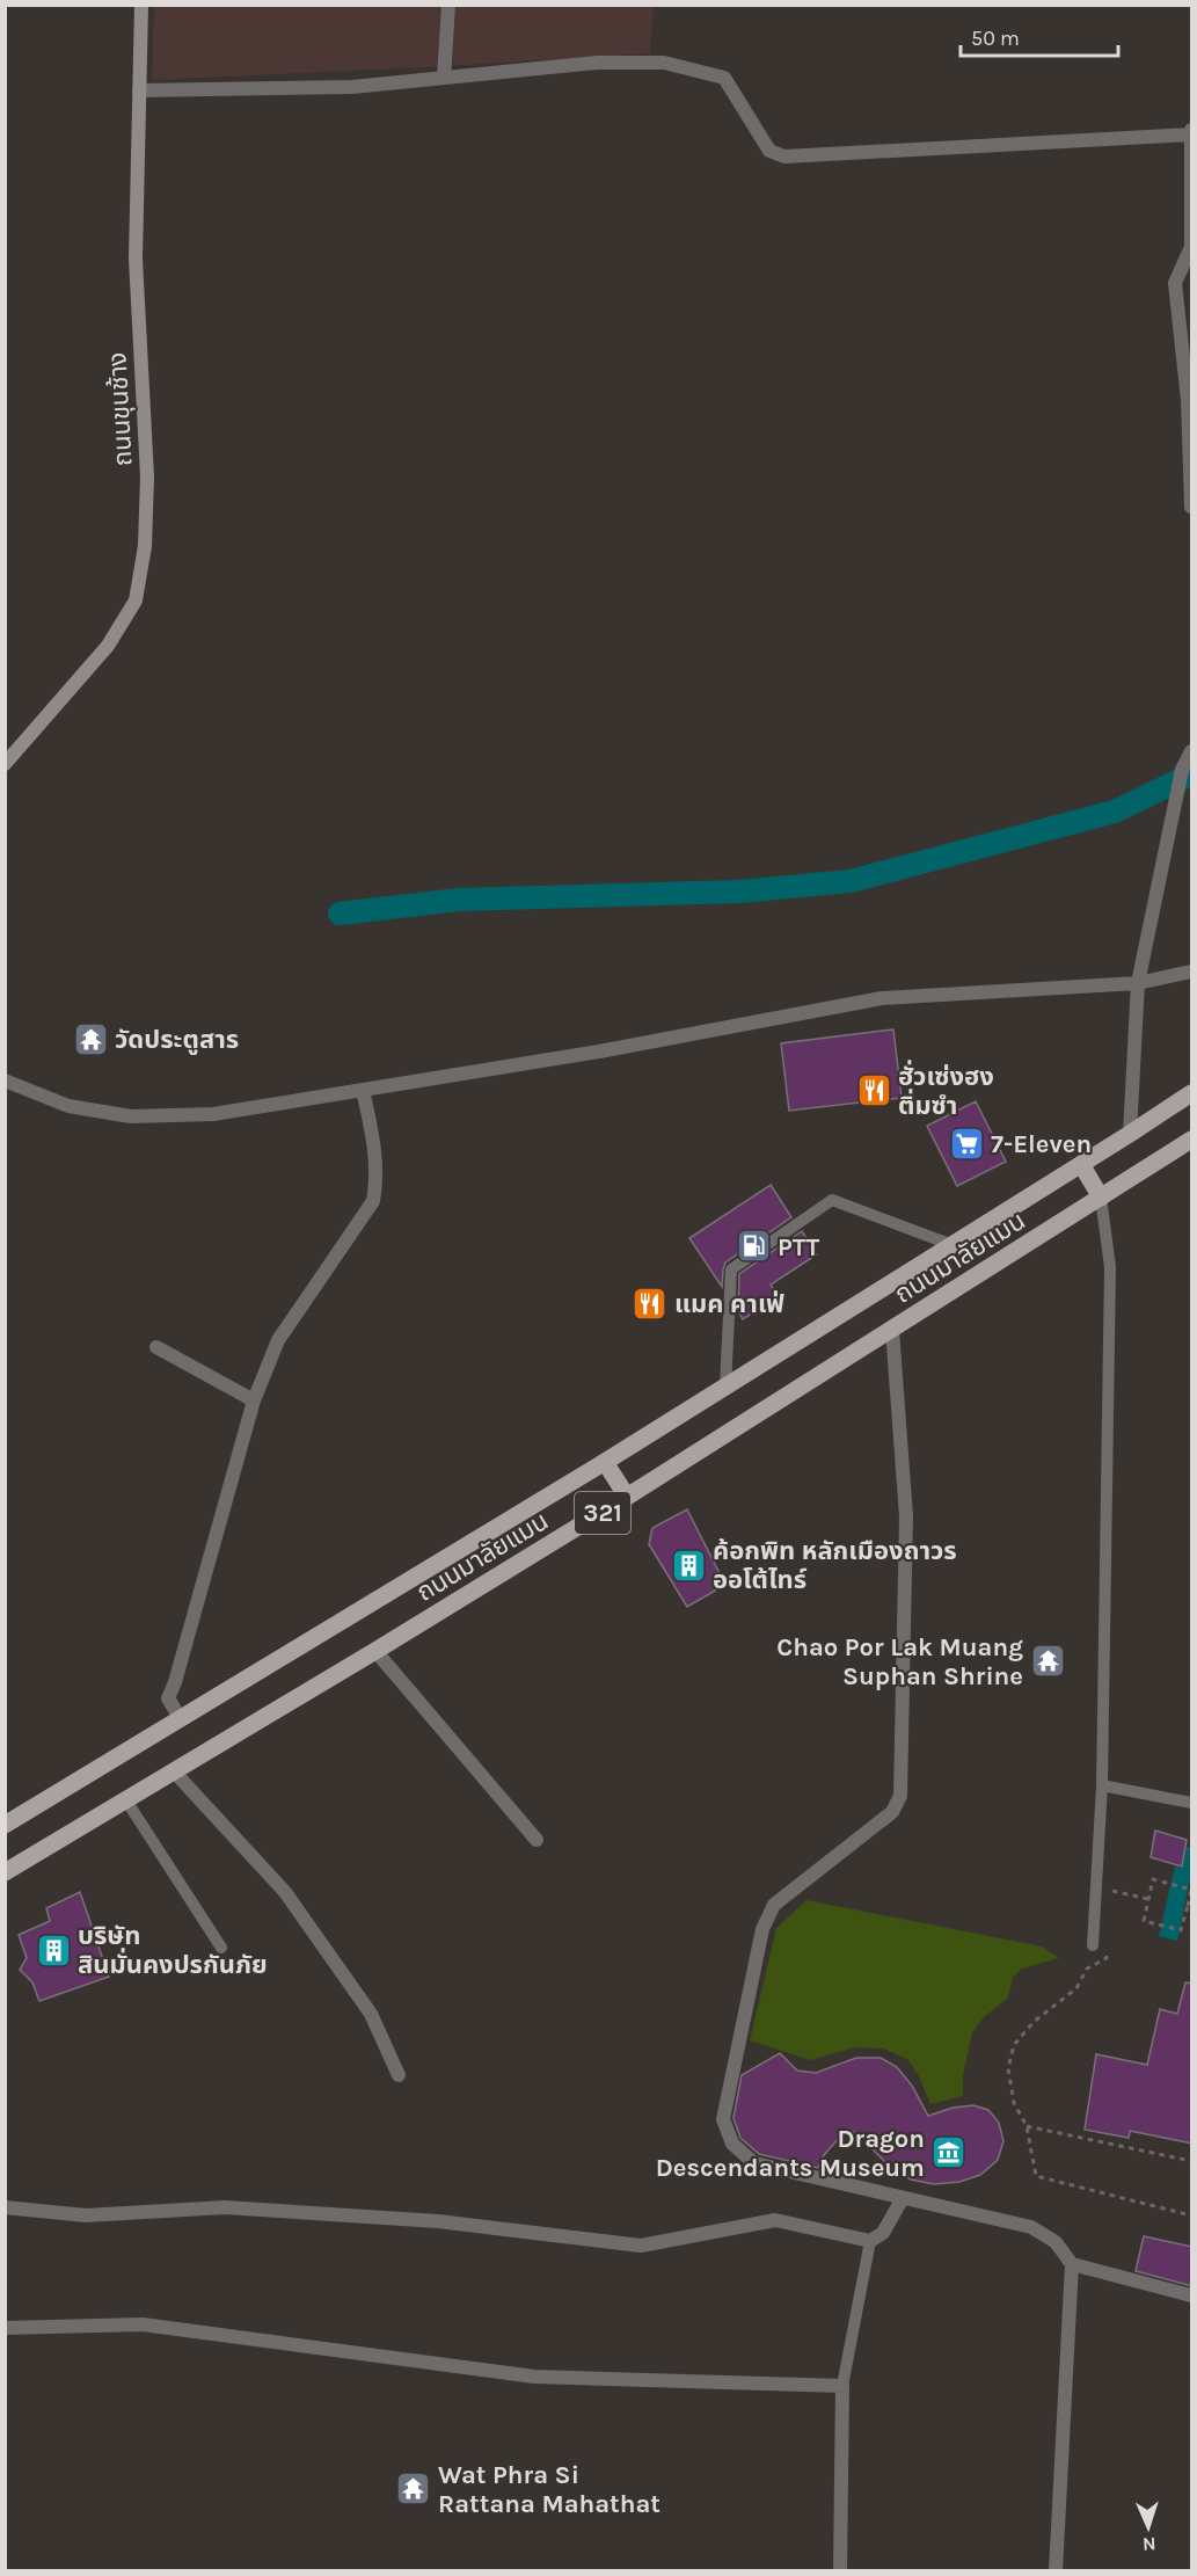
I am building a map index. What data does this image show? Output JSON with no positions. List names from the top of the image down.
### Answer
{
  "streets": {
    "main road": ["ถนนขุนช้าง", "ถนนมาลัยแมน", "321"]
  },
  "places": {
    "temple": ["วัดประตูสาร", "Chao Por Lak Muang Suphan Shrine", "Wat Phra Si Rattana Mahathat"],
    "restaurant": ["ฮั่วเซ่งฮง ติ่มซำ", "แมค คาเฟ่"],
    "supermarket": ["7-Eleven"],
    "fuel station": ["PTT"],
    "building": ["ค้อกพิท หลักเมืองถาวร ออโต้ไทร์", "บริษัท สินมั่นคงปรกันภัย"],
    "museum": ["Dragon Descendants Museum"]
  },
  "scale_bar": "50 m",
  "north": "bottom"
}
